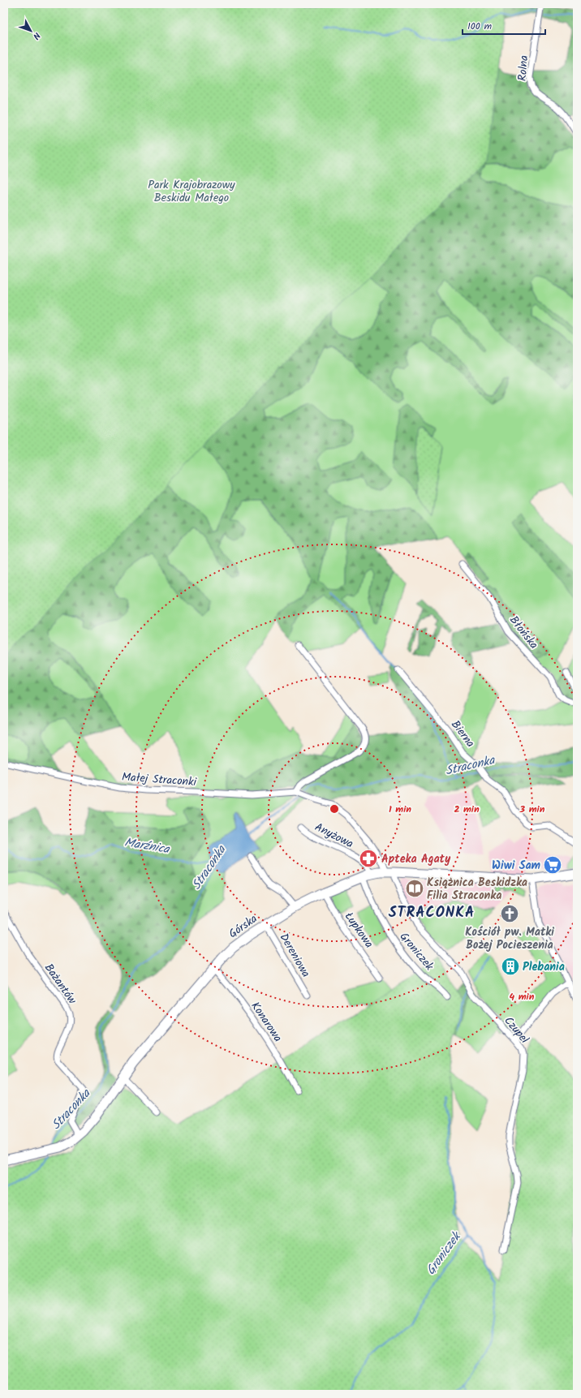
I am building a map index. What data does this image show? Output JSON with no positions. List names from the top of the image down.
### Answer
{
  "streets": {
    "street": [
      "Rolna",
      "Błońska",
      "Bierna",
      "Małej Straconki",
      "Anyżowa",
      "Górska",
      "Łupkowa",
      "Groniczek",
      "Dereniowa",
      "Bażantów",
      "Konarowa",
      "Czupel"
    ]
  },
  "crossings": [
    ["Małej Straconki", "Górska"],
    ["Małej Straconki", "Czupel"],
    ["Anyżowa", "Górska"],
    ["Górska", "Łupkowa"],
    ["Górska", "Groniczek"],
    ["Górska", "Dereniowa"],
    ["Górska", "Bażantów"],
    ["Górska", "Konarowa"],
    ["Górska", "Czupel"]
  ],
  "districts": ["STRACONKA"],
  "water": ["Straconka", "Marźnica", "Groniczek"],
  "parks": ["Park Krajobrazowy Beskidu Małego"],
  "places": {
    "pharmacy": ["Apteka Agaty"],
    "supermarket": ["Wiwi Sam"],
    "library": ["Książnica Beskidzka Filia Straconka"],
    "church": ["Kościół pw. Matki Bożej Pocieszenia"],
    "building": ["Plebania"]
  },
  "scale_bar": "100 m",
  "north": "bottom right",
  "rings": [
    "1 min",
    "2 min",
    "3 min",
    "4 min"
  ]
}
